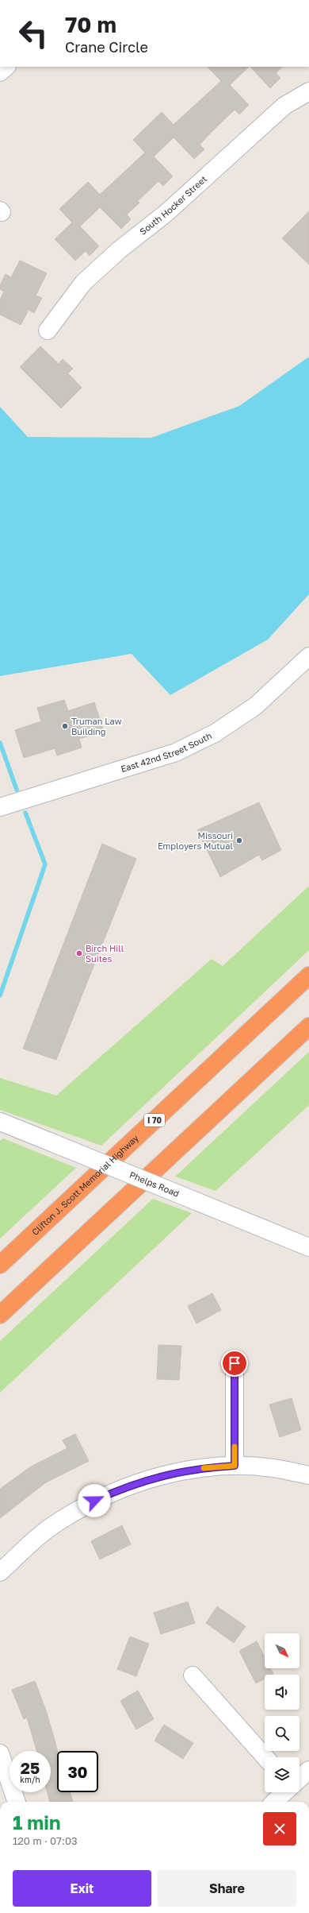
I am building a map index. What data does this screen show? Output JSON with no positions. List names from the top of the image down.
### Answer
{
  "streets": {
    "highway": ["I 70", "Clifton J. Scott Memorial Highway"],
    "street": ["South Hocker Street", "East 42nd Street South", "Phelps Road"]
  },
  "places": ["Truman Law Building", "Missouri Employers Mutual", "Birch Hill Suites"],
  "north": "bottom right",
  "page": {
    "turn": ["70 m", "Crane Circle"],
    "speed": "25 km/h",
    "limit": "30",
    "heading": ["1 min", "120 m · 07:03"],
    "buttons": ["Exit", "Share"]
  }
}
